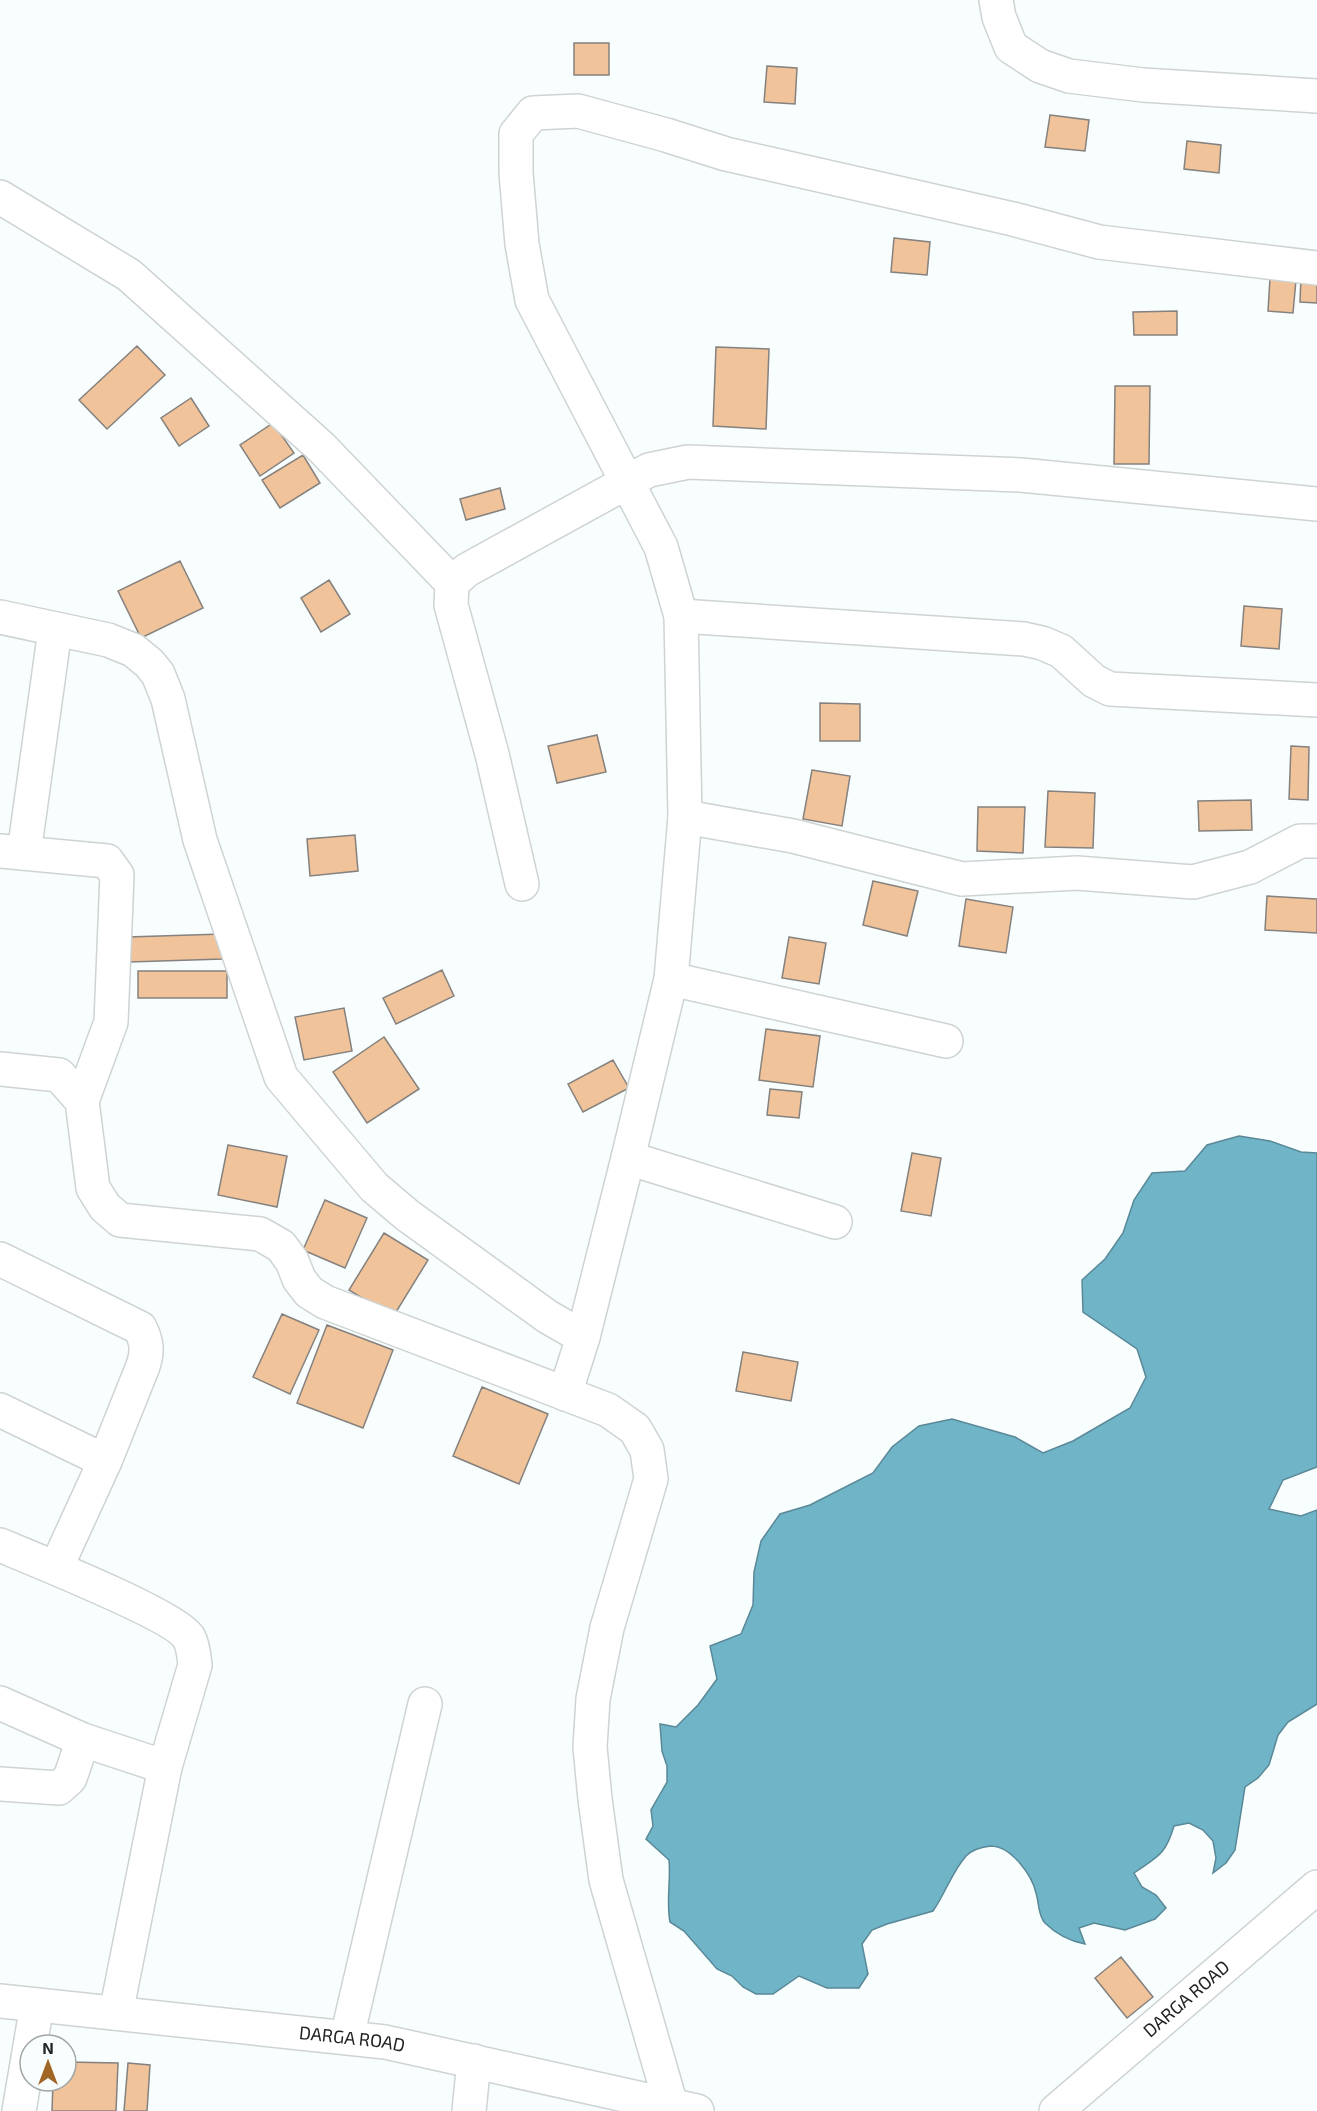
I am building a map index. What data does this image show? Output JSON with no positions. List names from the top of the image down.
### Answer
{
  "streets": {
    "street": ["DARGA ROAD"]
  },
  "north": "top"
}
